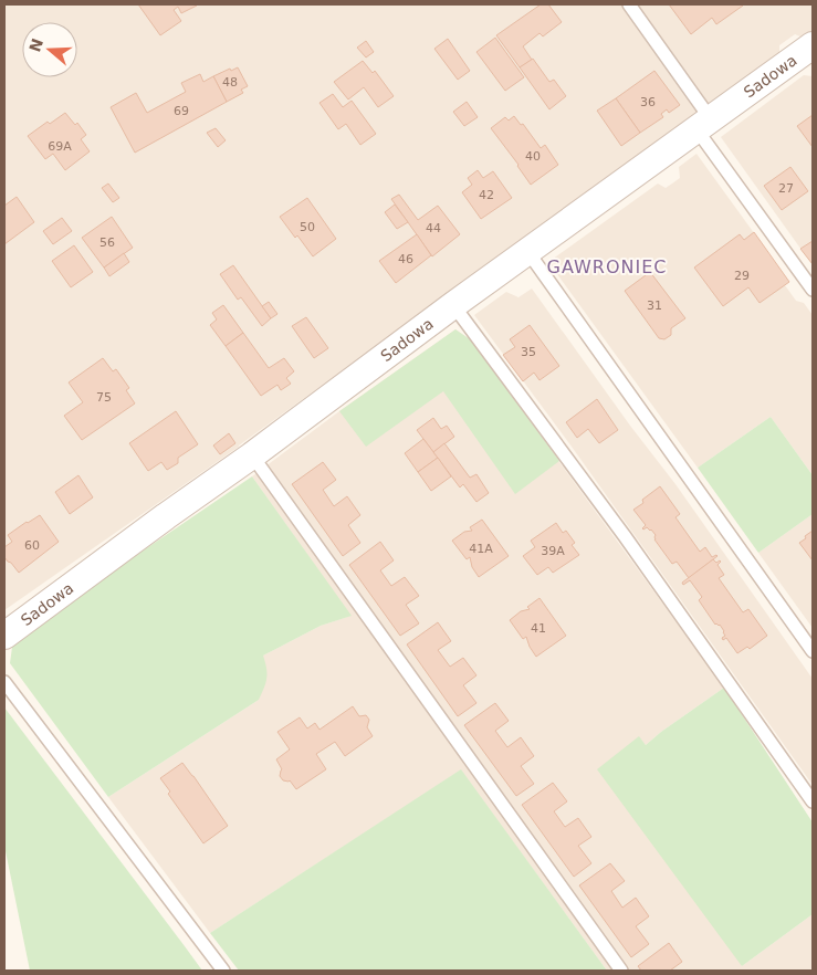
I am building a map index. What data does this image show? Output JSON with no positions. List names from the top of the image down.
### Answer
{
  "streets": {
    "street": ["Sadowa"]
  },
  "districts": ["GAWRONIEC"],
  "house_numbers": [
    "48",
    "36",
    "69",
    "69A",
    "40",
    "27",
    "42",
    "50",
    "44",
    "56",
    "46",
    "29",
    "31",
    "35",
    "75",
    "60",
    "41A",
    "39A",
    "41"
  ],
  "north": "left"
}
